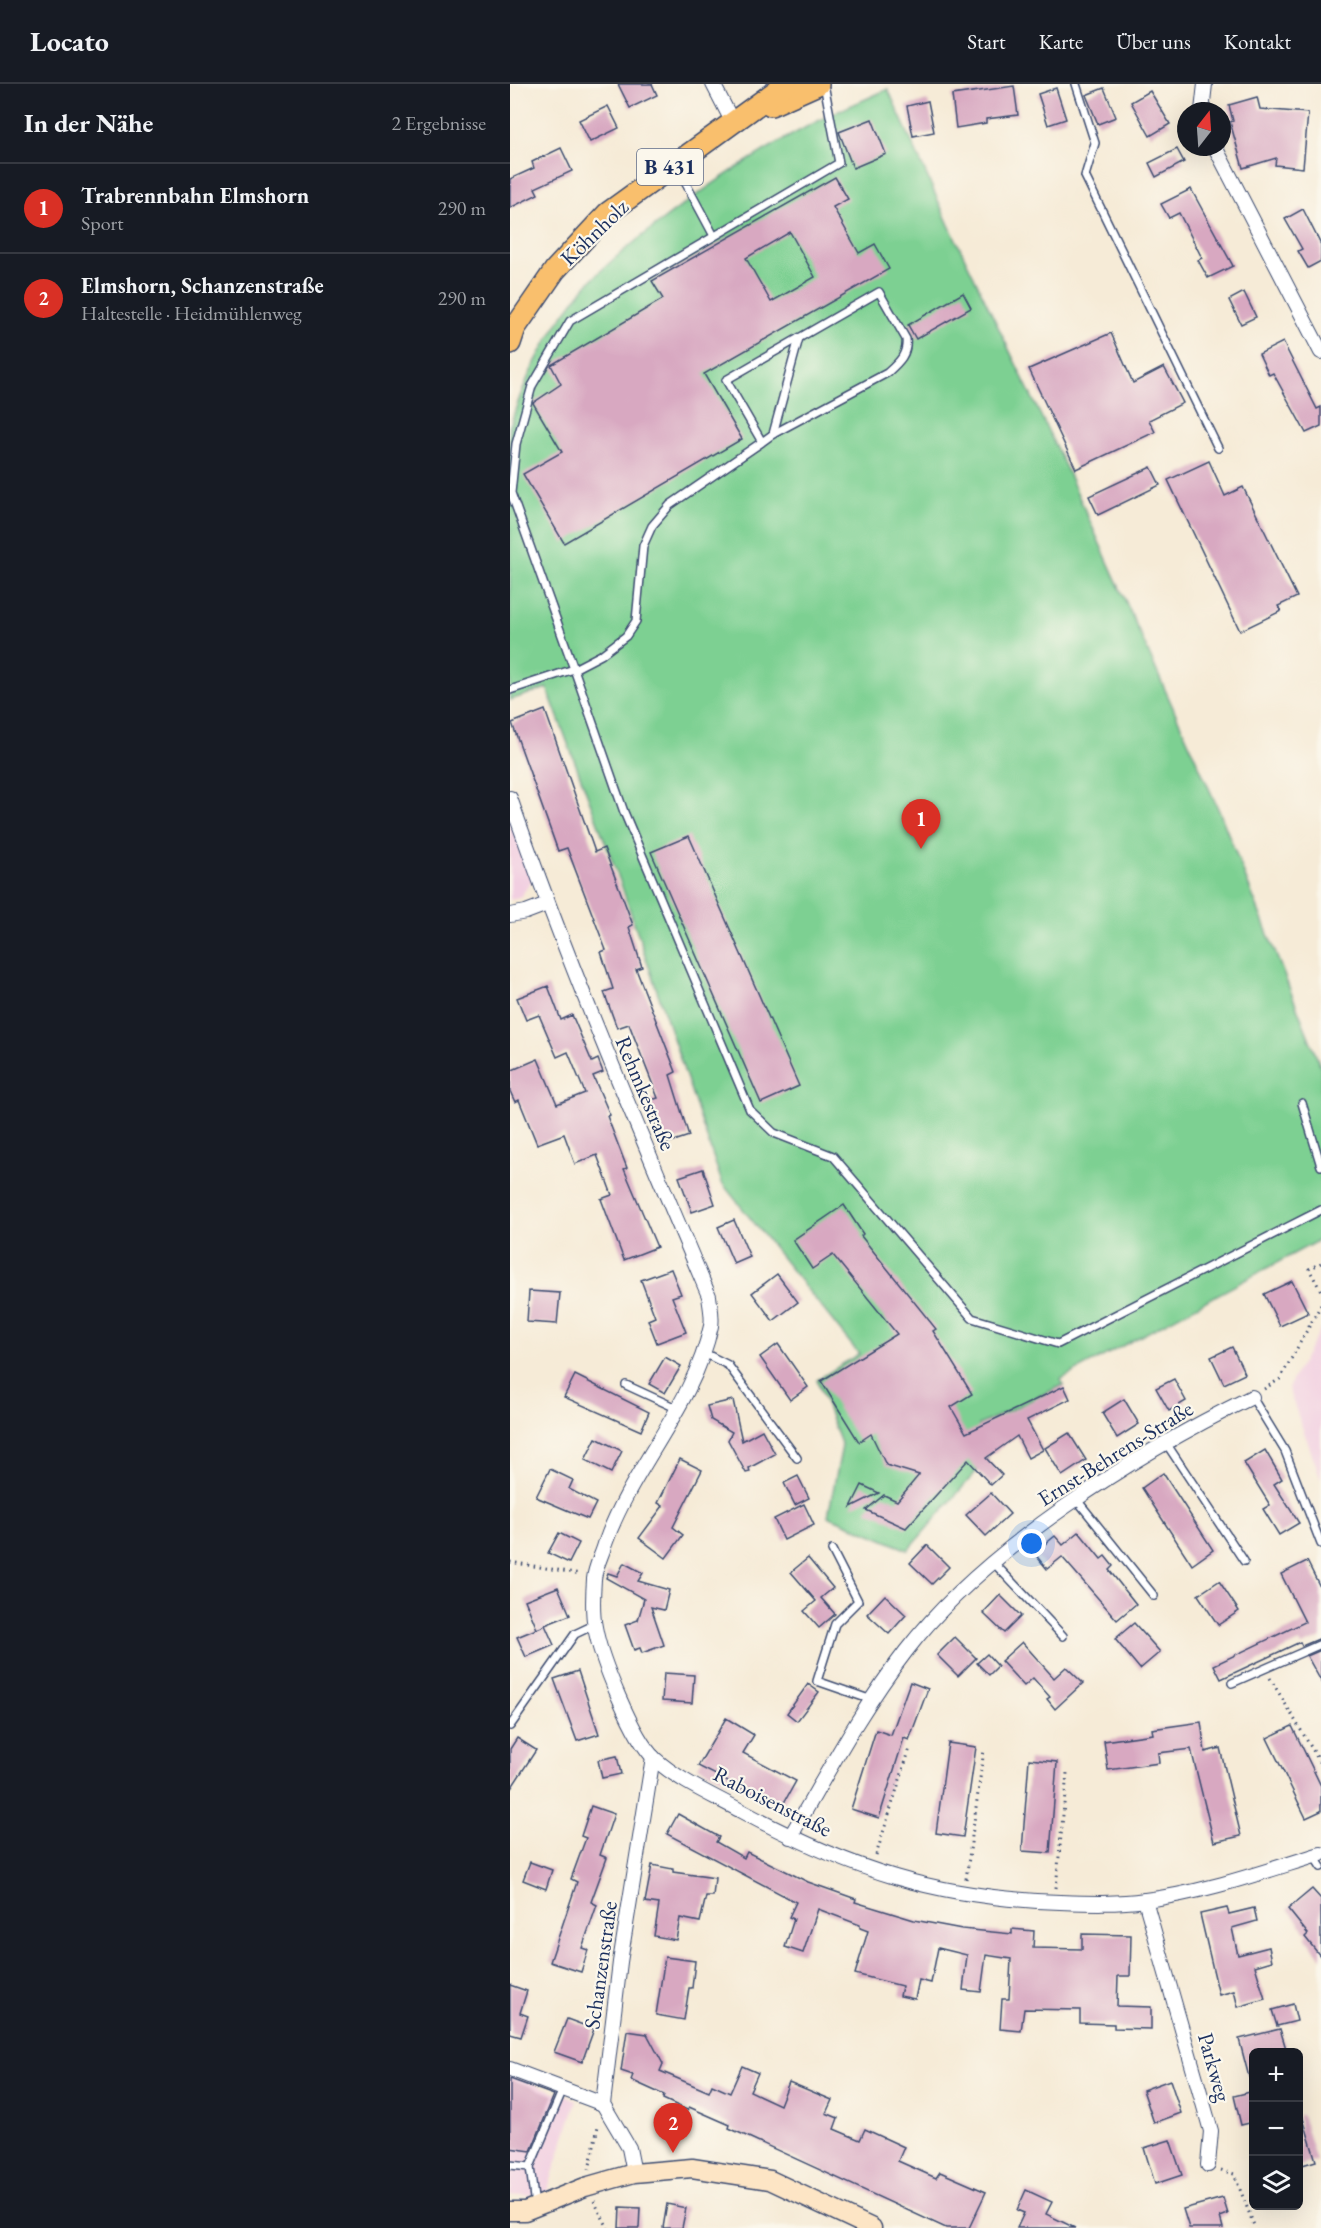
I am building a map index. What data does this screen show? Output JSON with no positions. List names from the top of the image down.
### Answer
{
  "streets": {
    "main road": ["B 431", "Köhnholz"],
    "street": [
      "Rehmkestraße",
      "Ernst-Behrens-Straße",
      "Raboisenstraße",
      "Schanzenstraße",
      "Parkweg"
    ]
  },
  "crossings": [
    ["B 431", "Köhnholz"],
    ["Rehmkestraße", "Raboisenstraße"],
    ["Ernst-Behrens-Straße", "Raboisenstraße"],
    ["Raboisenstraße", "Schanzenstraße"],
    ["Raboisenstraße", "Parkweg"]
  ],
  "north": "top",
  "page": {
    "header": "Locato",
    "nav": [
      "Start",
      "Karte",
      "Über uns",
      "Kontakt"
    ],
    "heading": ["In der Nähe", "2 Ergebnisse"],
    "list": [
      {
        "mark": "1",
        "name": "Trabrennbahn Elmshorn",
        "note": "Sport",
        "value": "290 m"
      },
      {
        "mark": "2",
        "name": "Elmshorn, Schanzenstraße",
        "note": "Haltestelle · Heidmühlenweg",
        "value": "290 m"
      }
    ],
    "pins": ["1", "2"],
    "map_buttons": ["+", "−"]
  }
}
